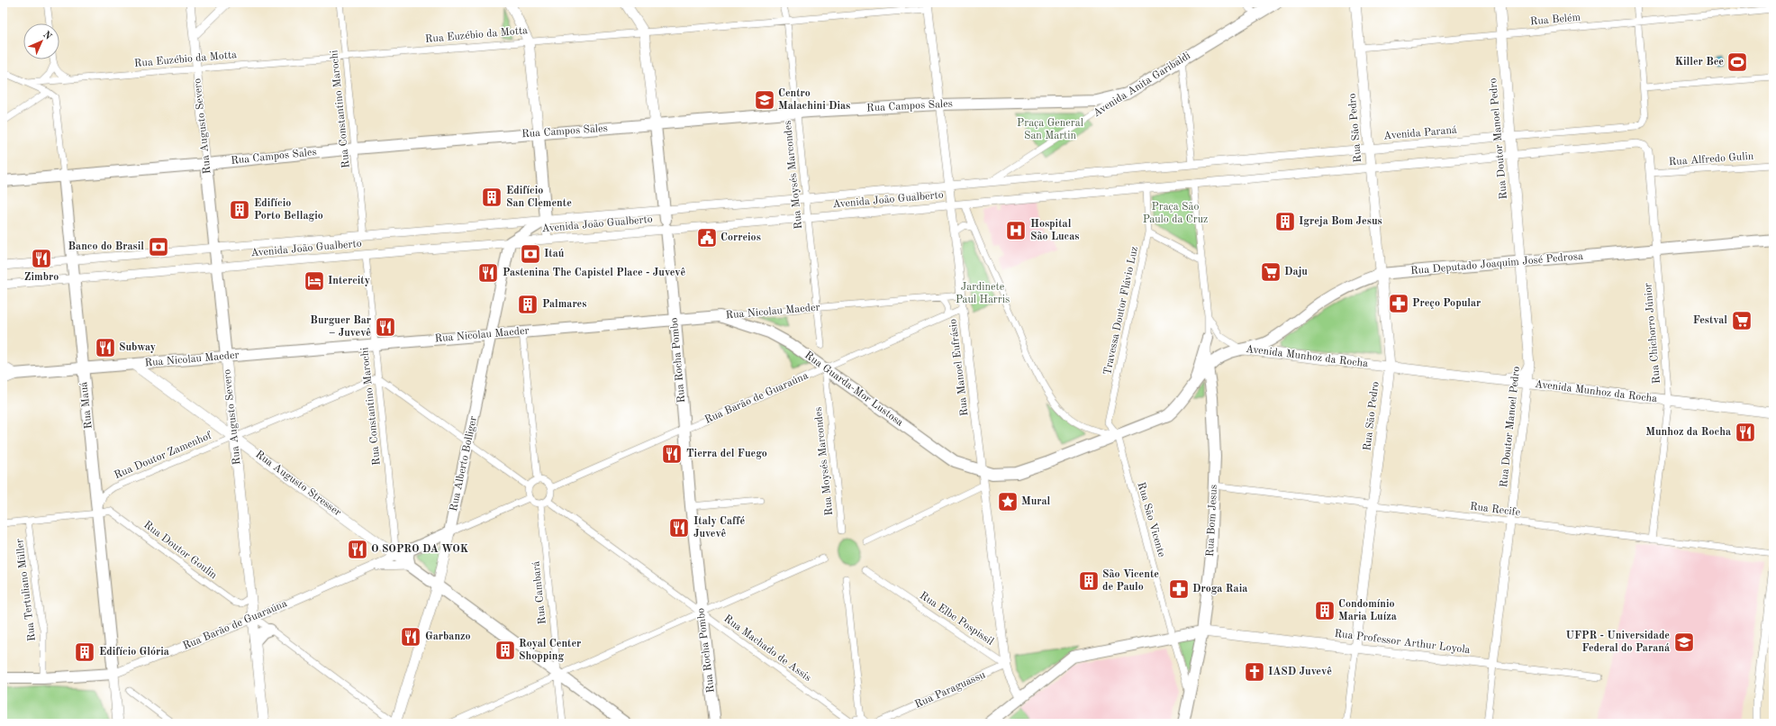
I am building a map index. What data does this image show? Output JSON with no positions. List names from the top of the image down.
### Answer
{
  "streets": {
    "main road": [
      "Avenida Anita Garibaldi",
      "Rua Campos Sales",
      "Rua Augusto Severo",
      "Rua São Pedro",
      "Rua Doutor Manoel Pedro",
      "Rua Deputado Joaquim José Pedrosa",
      "Rua Nicolau Maeder",
      "Avenida Munhoz da Rocha",
      "Rua Rocha Pombo",
      "Rua Guarda-Mor Lustosa",
      "Rua Barão de Guaraúna",
      "Rua Mauá",
      "Rua Alberto Bolliger",
      "Rua Augusto Stresser",
      "Rua Bom Jesus",
      "Rua Professor Arthur Loyola"
    ],
    "street": [
      "Rua Belém",
      "Rua Euzébio da Motta",
      "Rua Constantino Marochi",
      "Avenida Paraná",
      "Rua Alfredo Gulin",
      "Rua Moysés Marcondes",
      "Avenida João Gualberto",
      "Travessa Doutor Flávio Luz",
      "Rua Chichorro Júnior",
      "Rua Manoel Eufrásio",
      "Rua Doutor Zamenhof",
      "Rua Recife",
      "Rua São Vicente",
      "Rua Doutor Goulin",
      "Rua Tertuliano Müller",
      "Rua Cambará",
      "Rua Elbe Pospissil",
      "Rua Machado de Assis",
      "Rua Paraguassu"
    ]
  },
  "crossings": [
    ["Rua Belém", "Rua São Pedro"],
    ["Rua Belém", "Rua Doutor Manoel Pedro"],
    ["Rua Euzébio da Motta", "Rua Constantino Marochi"],
    ["Rua Euzébio da Motta", "Rua Augusto Severo"],
    ["Rua Euzébio da Motta", "Rua Moysés Marcondes"],
    ["Rua Euzébio da Motta", "Rua Rocha Pombo"],
    ["Rua Euzébio da Motta", "Rua Manoel Eufrásio"],
    ["Avenida Anita Garibaldi", "Rua Campos Sales"],
    ["Avenida Anita Garibaldi", "Avenida João Gualberto"],
    ["Rua Campos Sales", "Rua Constantino Marochi"],
    ["Rua Campos Sales", "Rua Augusto Severo"],
    ["Rua Campos Sales", "Rua Moysés Marcondes"],
    ["Rua Campos Sales", "Rua Rocha Pombo"],
    ["Rua Campos Sales", "Rua Manoel Eufrásio"],
    ["Rua Campos Sales", "Rua Mauá"],
    ["Rua Constantino Marochi", "Avenida João Gualberto"],
    ["Rua Constantino Marochi", "Rua Nicolau Maeder"],
    ["Rua Constantino Marochi", "Rua Barão de Guaraúna"],
    ["Rua Constantino Marochi", "Rua Doutor Zamenhof"],
    ["Rua Constantino Marochi", "Rua Augusto Stresser"],
    ["Rua Augusto Severo", "Avenida João Gualberto"],
    ["Rua Augusto Severo", "Rua Nicolau Maeder"],
    ["Rua Augusto Severo", "Rua Barão de Guaraúna"],
    ["Rua Augusto Severo", "Rua Doutor Zamenhof"],
    ["Rua Augusto Severo", "Rua Augusto Stresser"],
    ["Rua Augusto Severo", "Rua Doutor Goulin"],
    ["Rua São Pedro", "Avenida Paraná"],
    ["Rua São Pedro", "Rua Deputado Joaquim José Pedrosa"],
    ["Rua São Pedro", "Avenida Munhoz da Rocha"],
    ["Rua São Pedro", "Rua Recife"],
    ["Rua São Pedro", "Rua Professor Arthur Loyola"],
    ["Avenida Paraná", "Rua Doutor Manoel Pedro"],
    ["Avenida Paraná", "Avenida João Gualberto"],
    ["Rua Doutor Manoel Pedro", "Rua Deputado Joaquim José Pedrosa"],
    ["Rua Doutor Manoel Pedro", "Rua Chichorro Júnior"],
    ["Rua Doutor Manoel Pedro", "Avenida Munhoz da Rocha"],
    ["Rua Doutor Manoel Pedro", "Rua Recife"],
    ["Rua Doutor Manoel Pedro", "Rua Professor Arthur Loyola"],
    ["Rua Alfredo Gulin", "Rua Chichorro Júnior"],
    ["Rua Moysés Marcondes", "Avenida João Gualberto"],
    ["Rua Moysés Marcondes", "Rua Nicolau Maeder"],
    ["Rua Moysés Marcondes", "Rua Guarda-Mor Lustosa"],
    ["Rua Moysés Marcondes", "Rua Barão de Guaraúna"],
    ["Avenida João Gualberto", "Travessa Doutor Flávio Luz"],
    ["Avenida João Gualberto", "Rua Rocha Pombo"],
    ["Avenida João Gualberto", "Rua Manoel Eufrásio"],
    ["Avenida João Gualberto", "Rua Mauá"],
    ["Avenida João Gualberto", "Rua Alberto Bolliger"],
    ["Avenida João Gualberto", "Rua Bom Jesus"],
    ["Rua Deputado Joaquim José Pedrosa", "Rua Chichorro Júnior"],
    ["Rua Deputado Joaquim José Pedrosa", "Avenida Munhoz da Rocha"],
    ["Rua Deputado Joaquim José Pedrosa", "Rua Bom Jesus"],
    ["Travessa Doutor Flávio Luz", "Avenida Munhoz da Rocha"],
    ["Travessa Doutor Flávio Luz", "Rua Guarda-Mor Lustosa"],
    ["Travessa Doutor Flávio Luz", "Rua São Vicente"],
    ["Rua Nicolau Maeder", "Rua Rocha Pombo"],
    ["Rua Nicolau Maeder", "Rua Manoel Eufrásio"],
    ["Rua Nicolau Maeder", "Rua Guarda-Mor Lustosa"],
    ["Rua Nicolau Maeder", "Rua Mauá"],
    ["Rua Nicolau Maeder", "Rua Alberto Bolliger"],
    ["Rua Nicolau Maeder", "Rua Augusto Stresser"],
    ["Rua Chichorro Júnior", "Avenida Munhoz da Rocha"],
    ["Rua Chichorro Júnior", "Rua Recife"],
    ["Avenida Munhoz da Rocha", "Rua Guarda-Mor Lustosa"],
    ["Avenida Munhoz da Rocha", "Rua São Vicente"],
    ["Avenida Munhoz da Rocha", "Rua Bom Jesus"],
    ["Rua Rocha Pombo", "Rua Barão de Guaraúna"],
    ["Rua Rocha Pombo", "Rua Machado de Assis"],
    ["Rua Manoel Eufrásio", "Rua Guarda-Mor Lustosa"],
    ["Rua Manoel Eufrásio", "Rua Barão de Guaraúna"],
    ["Rua Manoel Eufrásio", "Rua Elbe Pospissil"],
    ["Rua Manoel Eufrásio", "Rua Paraguassu"],
    ["Rua Guarda-Mor Lustosa", "Rua Barão de Guaraúna"],
    ["Rua Guarda-Mor Lustosa", "Rua São Vicente"],
    ["Rua Barão de Guaraúna", "Rua Mauá"],
    ["Rua Barão de Guaraúna", "Rua Alberto Bolliger"],
    ["Rua Barão de Guaraúna", "Rua Augusto Stresser"],
    ["Rua Barão de Guaraúna", "Rua Cambará"],
    ["Rua Barão de Guaraúna", "Rua Machado de Assis"],
    ["Rua Mauá", "Rua Doutor Zamenhof"],
    ["Rua Mauá", "Rua Doutor Goulin"],
    ["Rua Doutor Zamenhof", "Rua Augusto Stresser"],
    ["Rua Doutor Zamenhof", "Rua Doutor Goulin"],
    ["Rua Alberto Bolliger", "Rua Augusto Stresser"],
    ["Rua Augusto Stresser", "Rua Cambará"],
    ["Rua Recife", "Rua Bom Jesus"],
    ["Rua São Vicente", "Rua Bom Jesus"],
    ["Rua Bom Jesus", "Rua Professor Arthur Loyola"],
    ["Rua Cambará", "Rua Machado de Assis"],
    ["Rua Elbe Pospissil", "Rua Paraguassu"]
  ],
  "parks": ["Praça General San Martin", "Praça São Paulo da Cruz", "Jardinete Paul Harris"],
  "places": {
    "sports": ["Killer Bee"],
    "school or university": ["Centro Malachini Dias", "UFPR - Universidade Federal do Paraná"],
    "building": [
      "Edifício San Clemente",
      "Edifício Porto Bellagio",
      "Igreja Bom Jesus",
      "Palmares",
      "São Vicente de Paulo",
      "Condomínio Maria Luíza",
      "Royal Center Shopping",
      "Edifício Glória"
    ],
    "hospital": ["Hospital São Lucas"],
    "public building": ["Correios"],
    "bank": ["Banco do Brasil", "Itaú"],
    "restaurant": [
      "Zimbro",
      "Pastenina The Capistel Place - Juvevê",
      "Burguer Bar – Juvevê",
      "Subway",
      "Munhoz da Rocha",
      "Tierra del Fuego",
      "Italy Caffé Juvevê",
      "O SOPRO DA WOK",
      "Garbanzo"
    ],
    "supermarket": ["Daju", "Festval"],
    "hotel": ["Intercity"],
    "pharmacy": ["Preço Popular", "Droga Raia"],
    "place": ["Mural"],
    "church": ["IASD Juvevê"]
  },
  "north": "top right"
}
